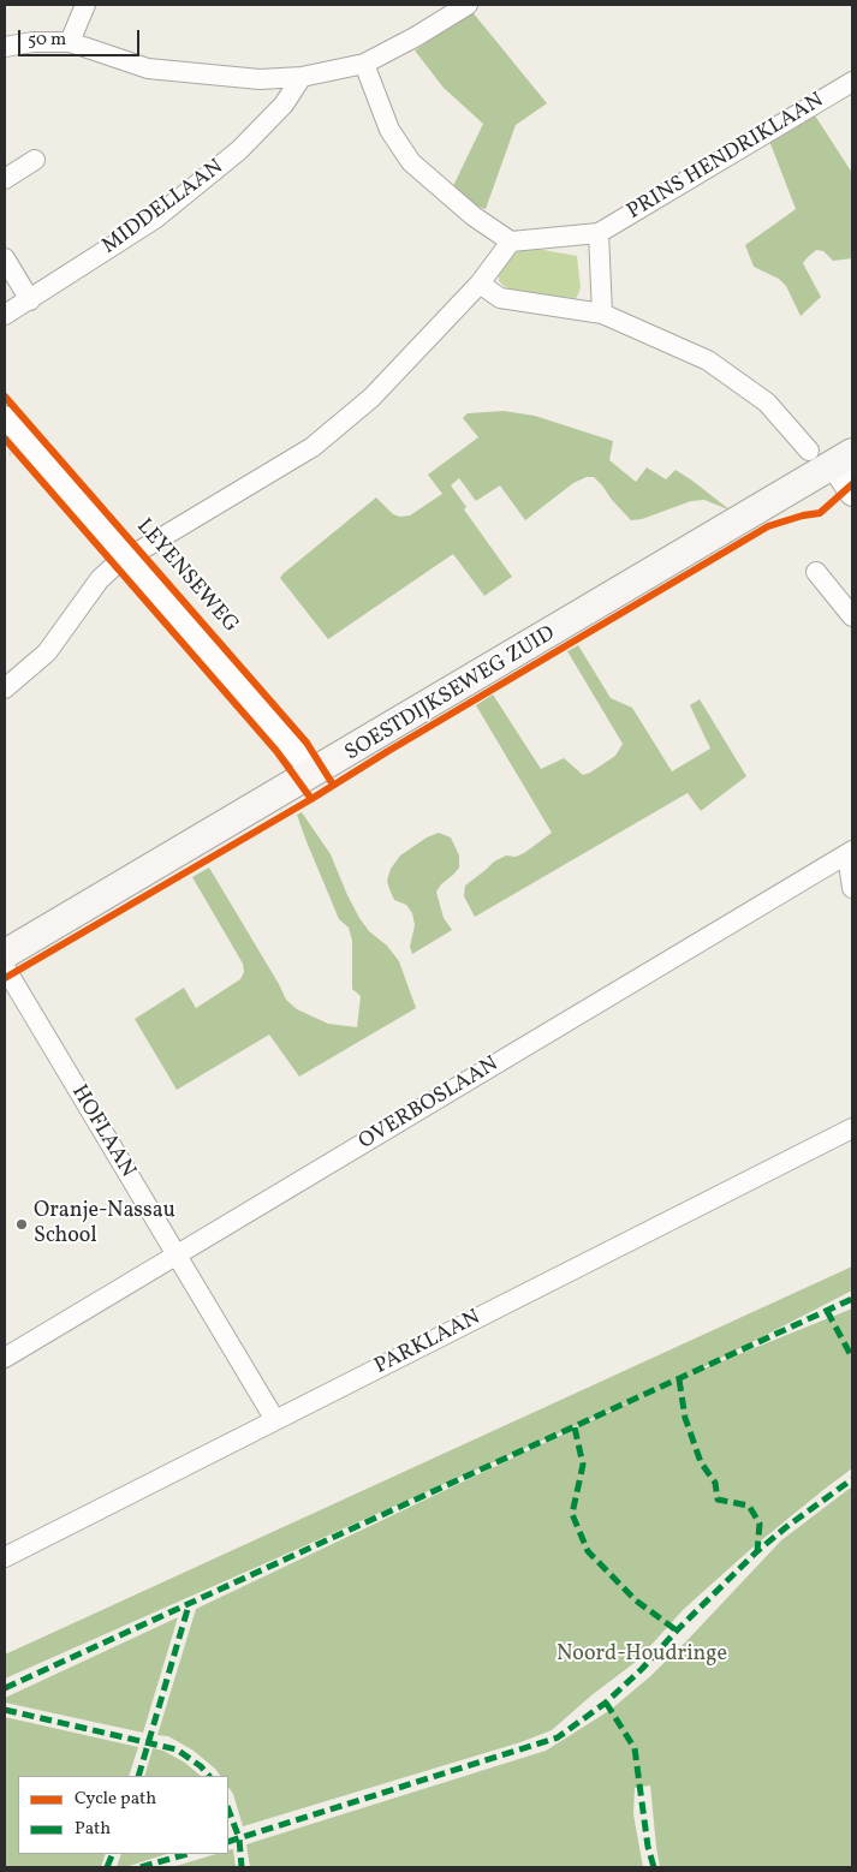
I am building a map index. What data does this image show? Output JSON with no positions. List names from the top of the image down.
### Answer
{
  "streets": {
    "main road": ["SOESTDIJKSEWEG ZUID"],
    "street": [
      "PRINS HENDRIKLAAN",
      "MIDDELLAAN",
      "LEYENSEWEG",
      "OVERBOSLAAN",
      "HOFLAAN",
      "PARKLAAN"
    ]
  },
  "crossings": [
    ["LEYENSEWEG", "SOESTDIJKSEWEG ZUID"],
    ["OVERBOSLAAN", "HOFLAAN"],
    ["HOFLAAN", "PARKLAAN"]
  ],
  "parks": ["Noord-Houdringe"],
  "places": ["Oranje-Nassau School"],
  "legend": ["Cycle path", "Path"],
  "scale_bar": "50 m"
}
